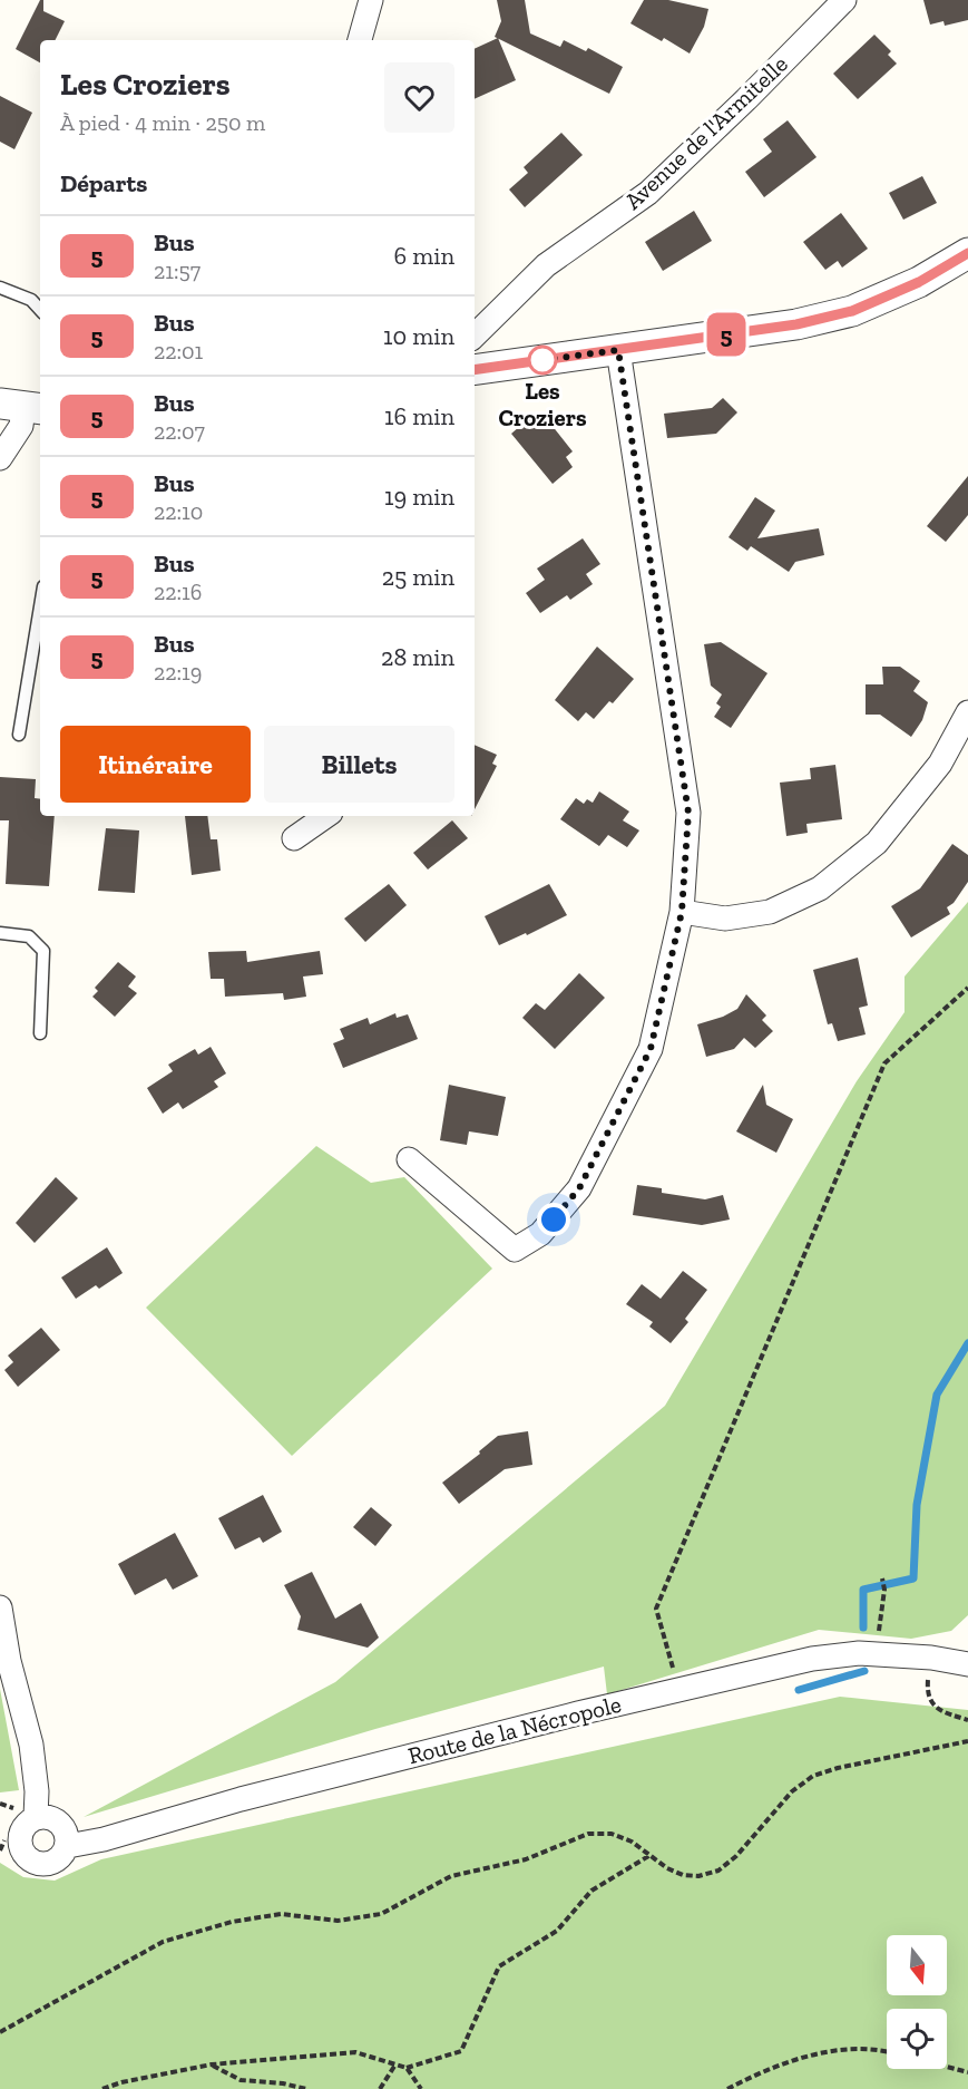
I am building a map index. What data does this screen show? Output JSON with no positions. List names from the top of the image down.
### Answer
{
  "streets": {
    "street": ["Avenue de l'Armitelle", "Route de la Nécropole"]
  },
  "places": ["Les Croziers"],
  "lines": ["bus line 5"],
  "north": "bottom",
  "page": {
    "on_map": "5",
    "heading": [
      ["Les Croziers", "À pied · 4 min · 250 m"],
      "Départs"
    ],
    "list": [
      {
        "mark": "5",
        "name": "Bus",
        "note": "21:57",
        "value": "6 min"
      },
      {
        "mark": "5",
        "name": "Bus",
        "note": "22:01",
        "value": "10 min"
      },
      {
        "mark": "5",
        "name": "Bus",
        "note": "22:07",
        "value": "16 min"
      },
      {
        "mark": "5",
        "name": "Bus",
        "note": "22:10",
        "value": "19 min"
      },
      {
        "mark": "5",
        "name": "Bus",
        "note": "22:16",
        "value": "25 min"
      },
      {
        "mark": "5",
        "name": "Bus",
        "note": "22:19",
        "value": "28 min"
      }
    ],
    "buttons": ["Itinéraire", "Billets"]
  }
}
